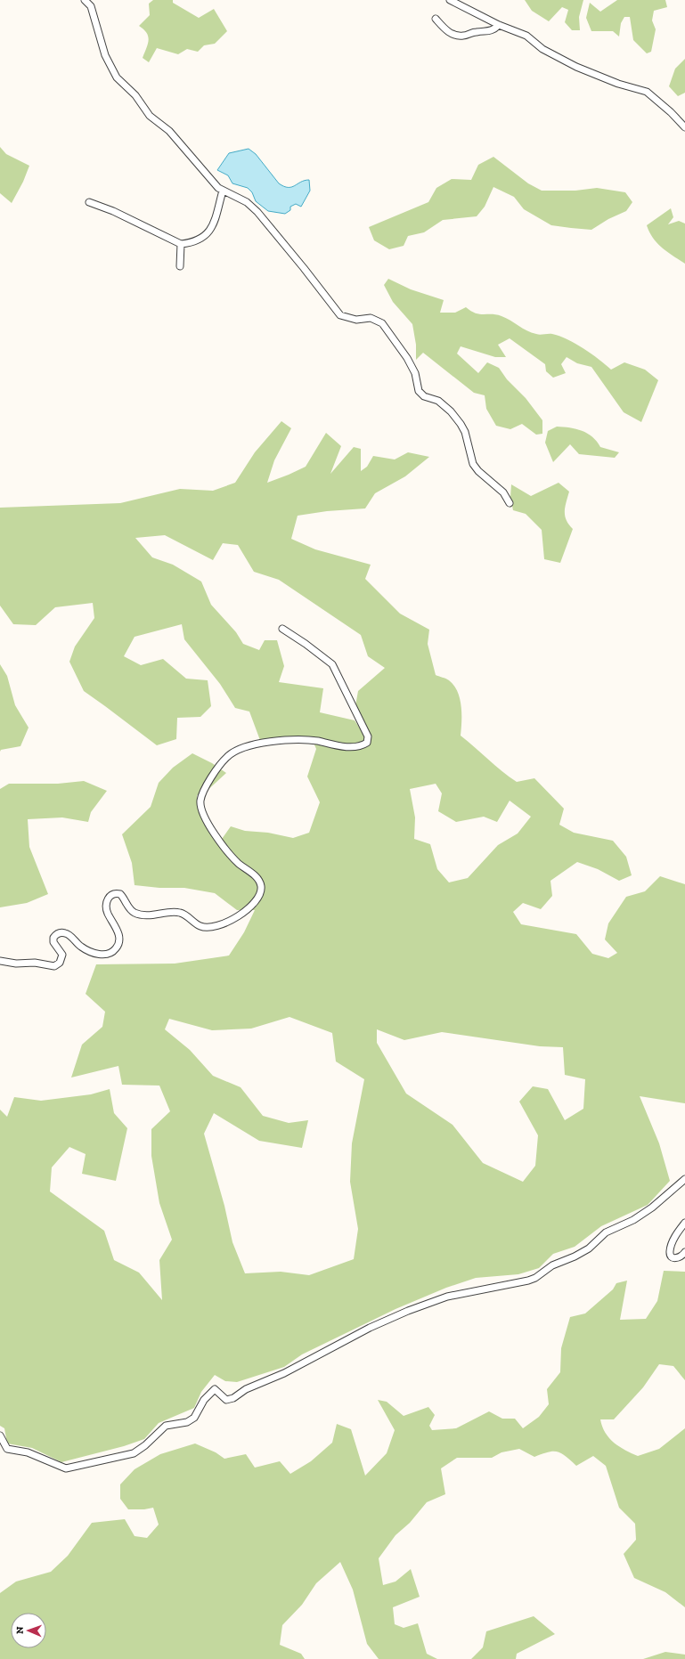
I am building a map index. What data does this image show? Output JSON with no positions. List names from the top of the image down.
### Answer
{
  "north": "left"
}
